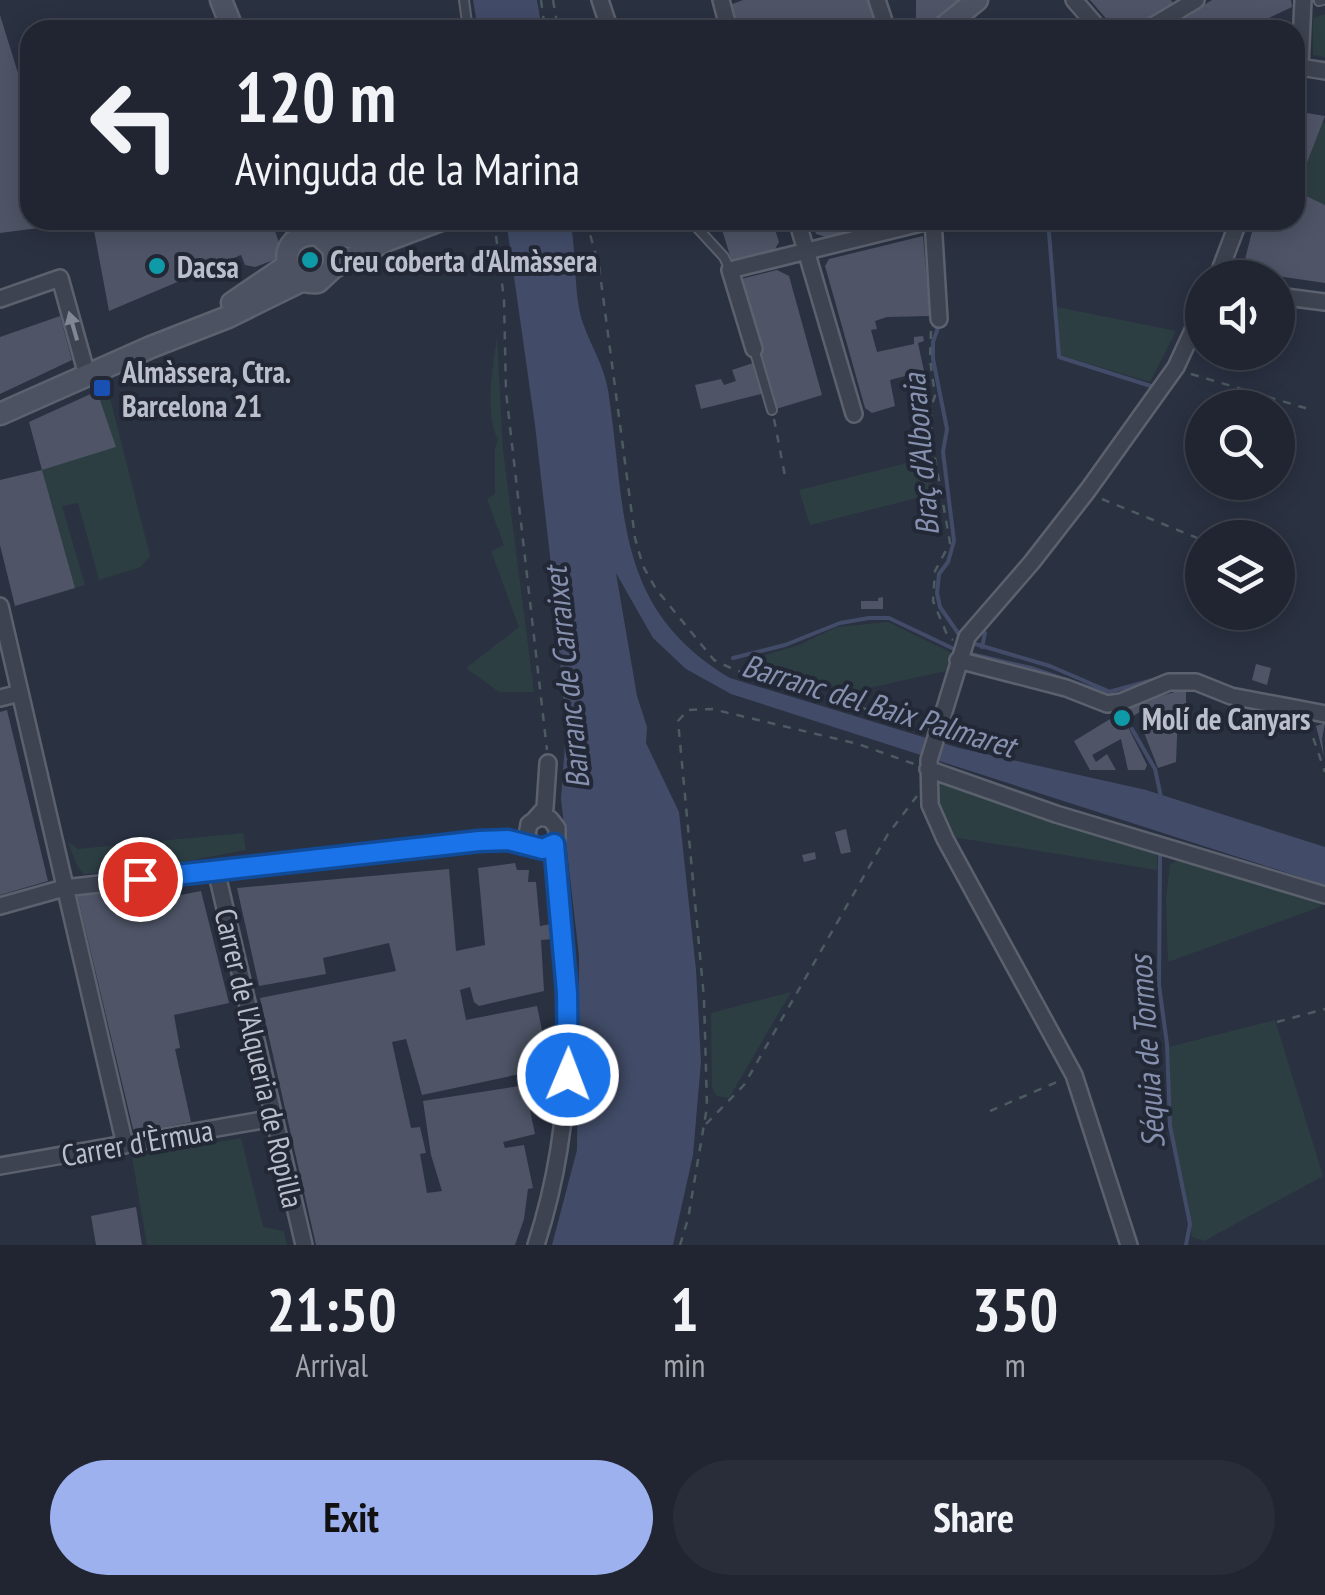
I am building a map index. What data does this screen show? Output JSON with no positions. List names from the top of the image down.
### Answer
{
  "streets": {
    "street": ["Carrer de l'Alqueria de Ropilla", "Carrer d'Èrmua"]
  },
  "crossings": [
    ["Carrer de l'Alqueria de Ropilla", "Carrer d'Èrmua"]
  ],
  "water": [
    "Braç d'Alboraia",
    "Barranc de Carraixet",
    "Barranc del Baix Palmaret",
    "Séquia de Tormos"
  ],
  "places": {
    "other": ["Creu coberta d'Almàssera", "Dacsa", "Molí de Canyars"],
    "transit": ["Almàssera, Ctra. Barcelona 21"]
  },
  "page": {
    "turn": ["120 m", "Avinguda de la Marina"],
    "eta": [
      "21:50",
      "Arrival",
      "1",
      "min",
      "350",
      "m"
    ],
    "buttons": ["Exit", "Share"]
  }
}
